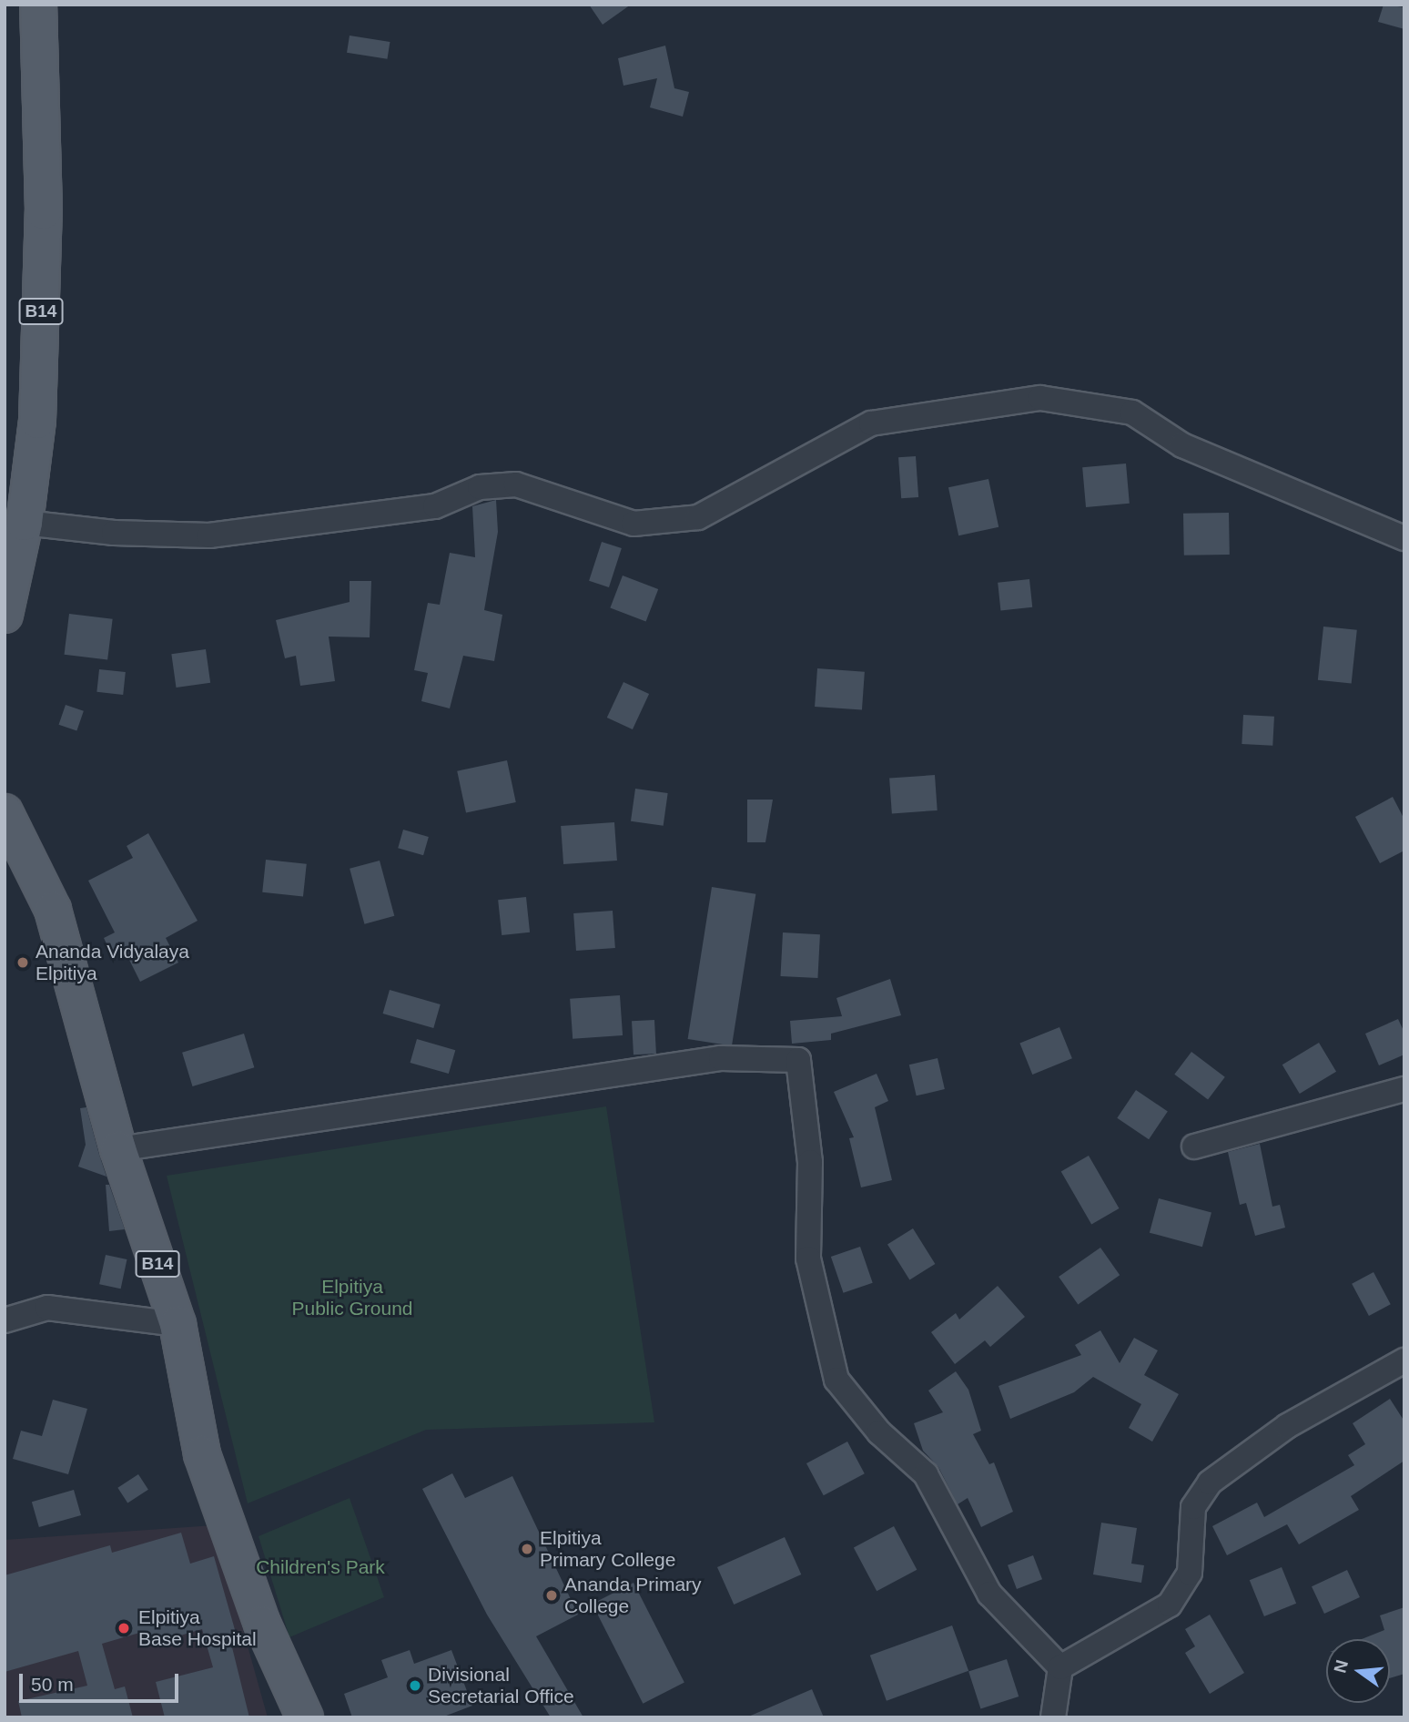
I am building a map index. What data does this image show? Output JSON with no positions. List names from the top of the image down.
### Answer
{
  "streets": {
    "main road": ["B14"]
  },
  "parks": ["Elpitiya Public Ground", "Children's Park"],
  "places": [
    "Ananda Vidyalaya Elpitiya",
    "Elpitiya Primary College",
    "Ananda Primary College",
    "Elpitiya Base Hospital",
    "Divisional Secretarial Office"
  ],
  "scale_bar": "50 m",
  "north": "left"
}
